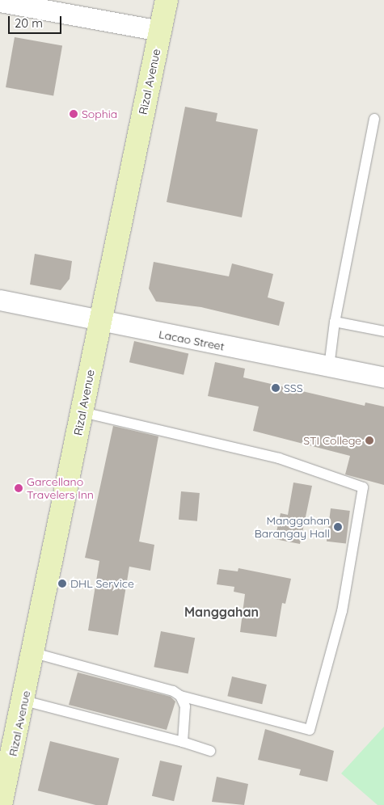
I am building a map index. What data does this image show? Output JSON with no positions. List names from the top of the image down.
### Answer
{
  "streets": {
    "main road": ["Rizal Avenue"],
    "street": ["Lacao Street"]
  },
  "crossings": [
    ["Rizal Avenue", "Lacao Street"]
  ],
  "districts": ["Manggahan"],
  "places": [
    "Sophia",
    "SSS",
    "STI College",
    "Garcellano Travelers Inn",
    "Manggahan Barangay Hall",
    "DHL Service"
  ],
  "scale_bar": "20 m"
}
